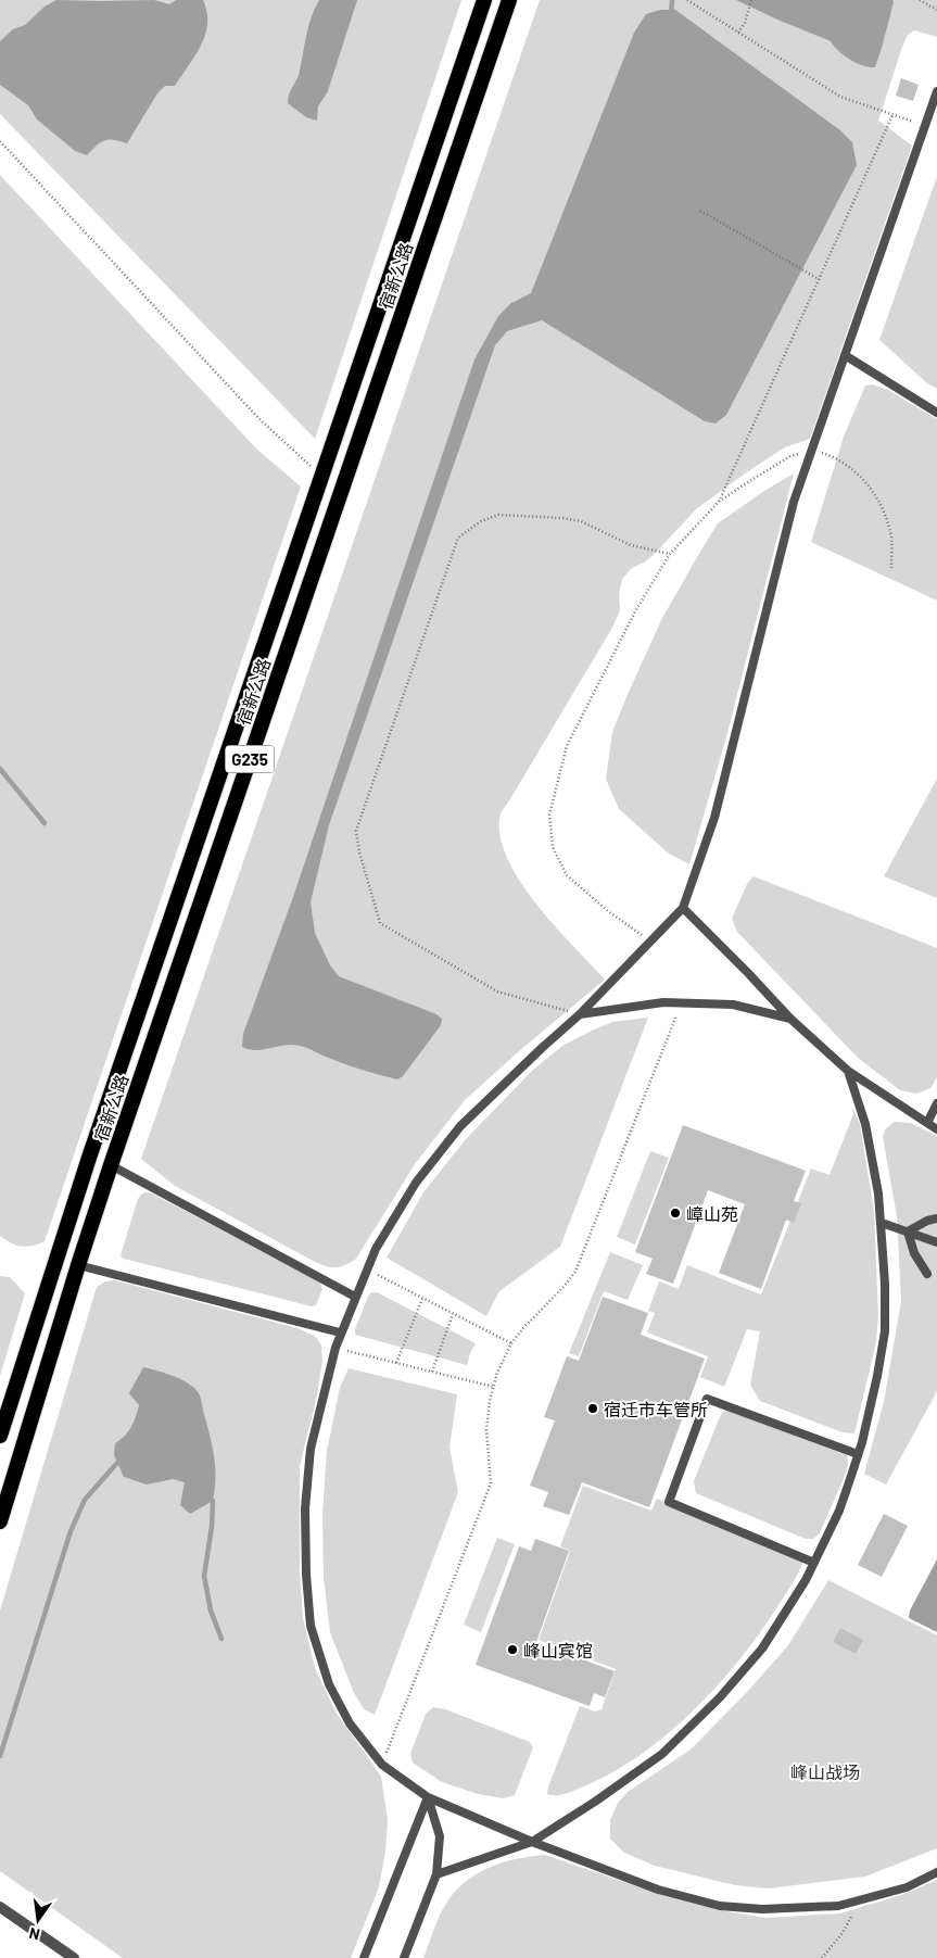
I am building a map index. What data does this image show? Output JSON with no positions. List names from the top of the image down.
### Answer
{
  "streets": {
    "highway": ["宿新公路", "G235"]
  },
  "parks": ["峰山战场"],
  "places": ["嶂山苑", "宿迁市车管所", "峰山宾馆"],
  "north": "bottom"
}
